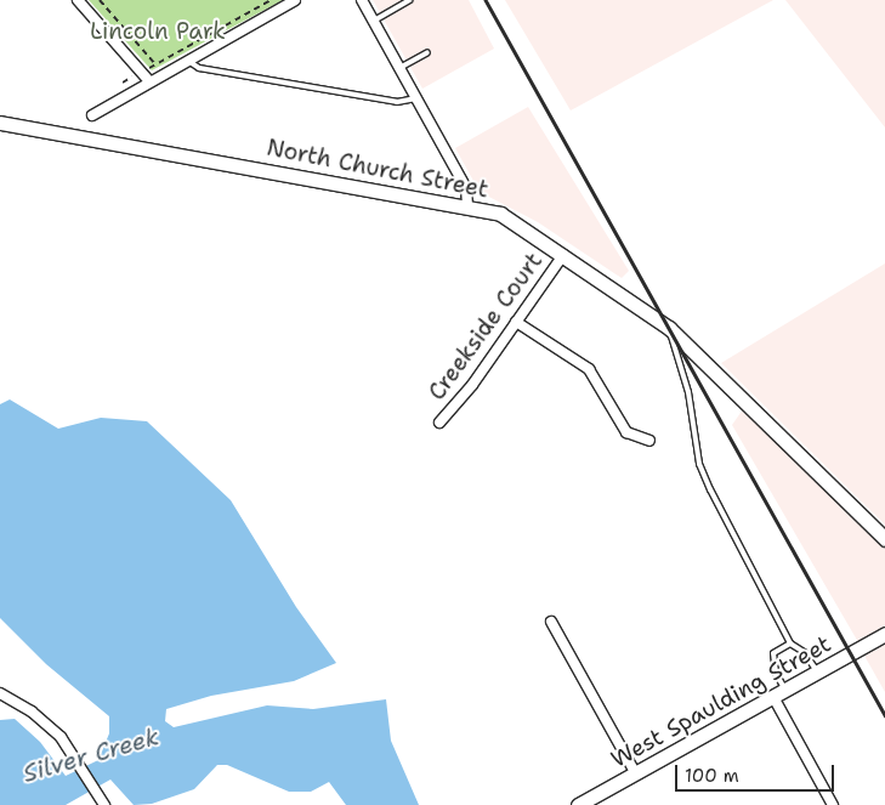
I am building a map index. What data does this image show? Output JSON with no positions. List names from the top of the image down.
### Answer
{
  "streets": {
    "main road": ["North Church Street", "West Spaulding Street"],
    "street": ["Creekside Court"]
  },
  "crossings": [
    ["North Church Street", "Creekside Court"]
  ],
  "water": ["Silver Creek"],
  "parks": ["Lincoln Park"],
  "scale_bar": "100 m"
}
